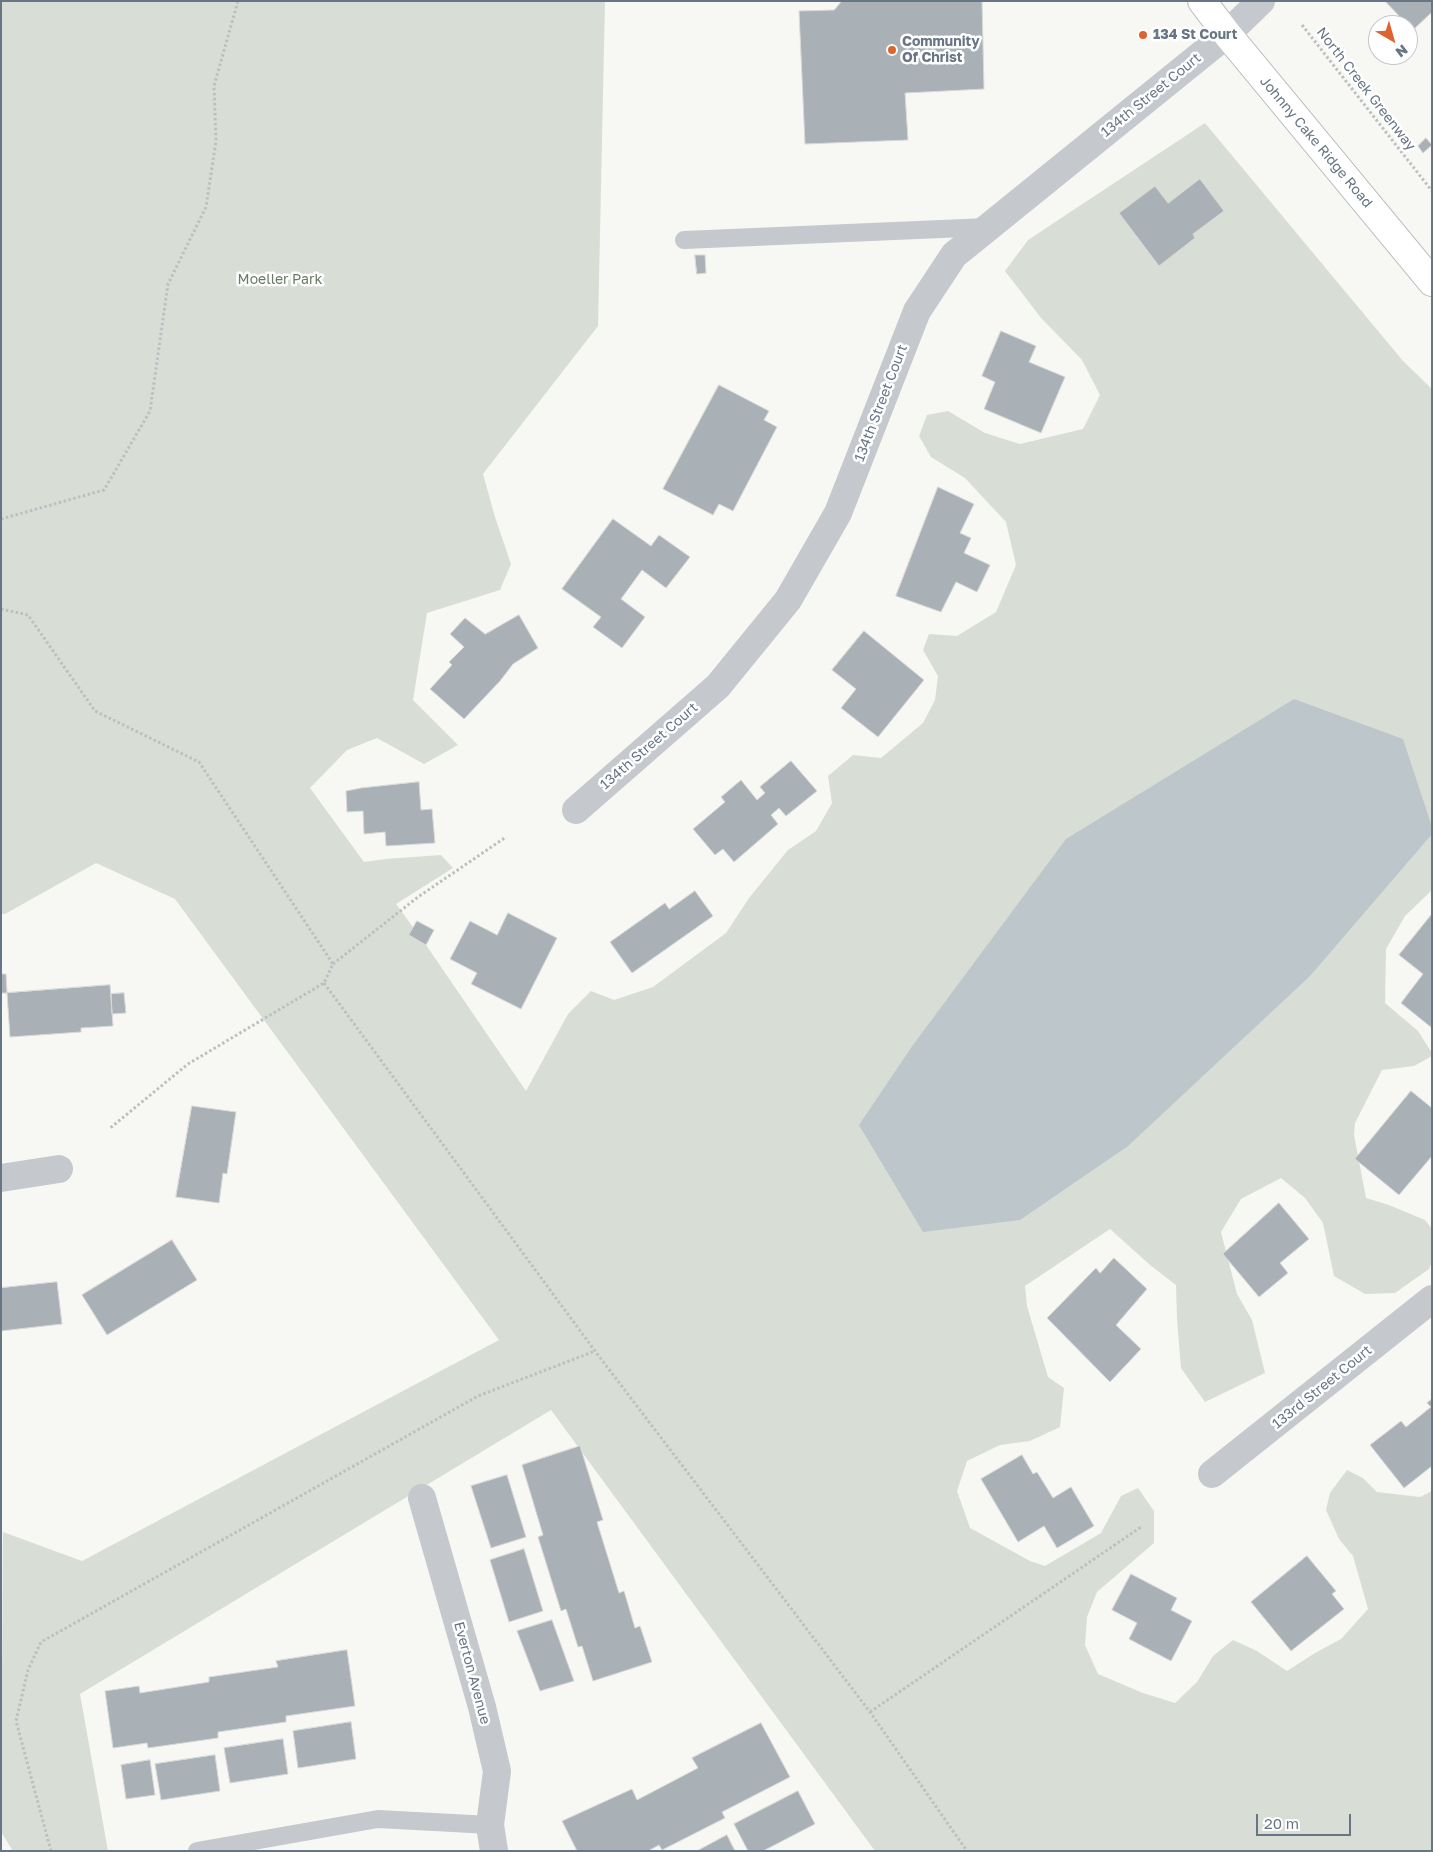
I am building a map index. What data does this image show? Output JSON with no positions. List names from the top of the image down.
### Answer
{
  "streets": {
    "street": [
      "134th Street Court",
      "Johnny Cake Ridge Road",
      "133rd Street Court",
      "Everton Avenue"
    ],
    "path": ["North Creek Greenway"]
  },
  "crossings": [
    ["134th Street Court", "Johnny Cake Ridge Road"]
  ],
  "parks": ["Moeller Park"],
  "places": ["134 St Court", "Community Of Christ"],
  "scale_bar": "20 m",
  "north": "bottom right"
}
